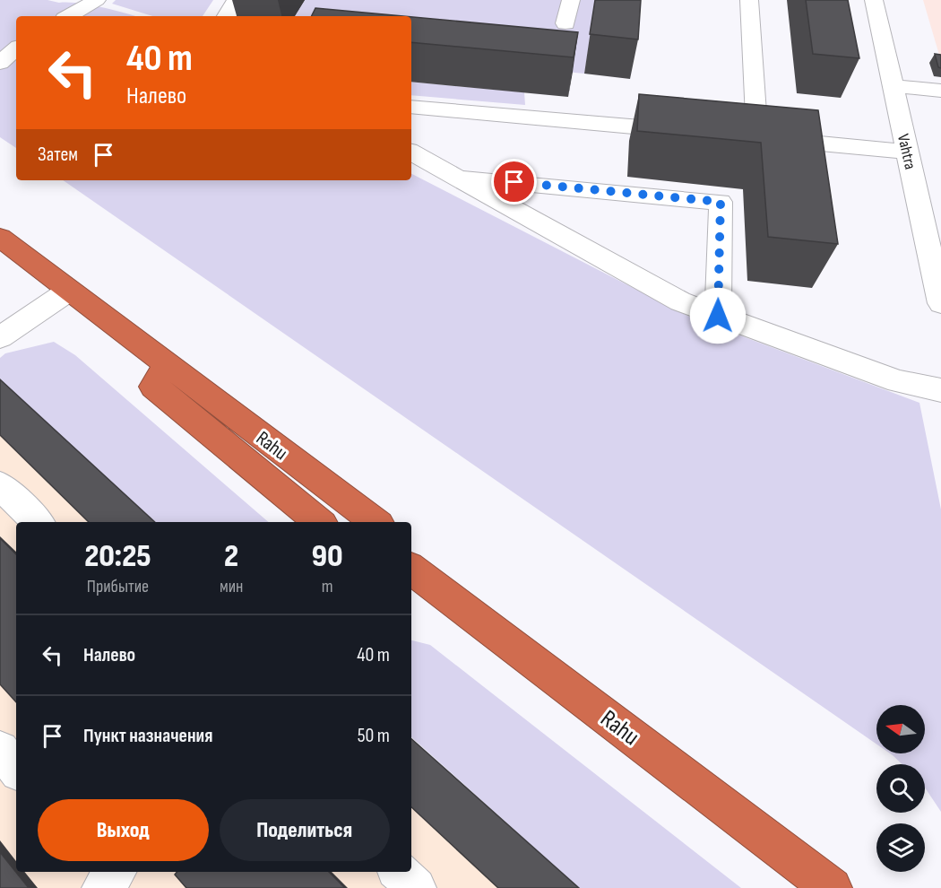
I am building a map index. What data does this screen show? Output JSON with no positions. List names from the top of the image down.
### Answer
{
  "streets": {
    "highway": ["Rahu"],
    "street": ["Vahtra"]
  },
  "north": "left",
  "page": {
    "turn": ["40 m", "Налево"],
    "then": "Затем",
    "eta": [
      "20:25",
      "Прибытие",
      "2",
      "мин",
      "90",
      "m"
    ],
    "list": [
      {
        "name": "Налево",
        "value": "40 m"
      },
      {
        "name": "Пункт назначения",
        "value": "50 m"
      }
    ],
    "buttons": ["Выход", "Поделиться"]
  }
}
